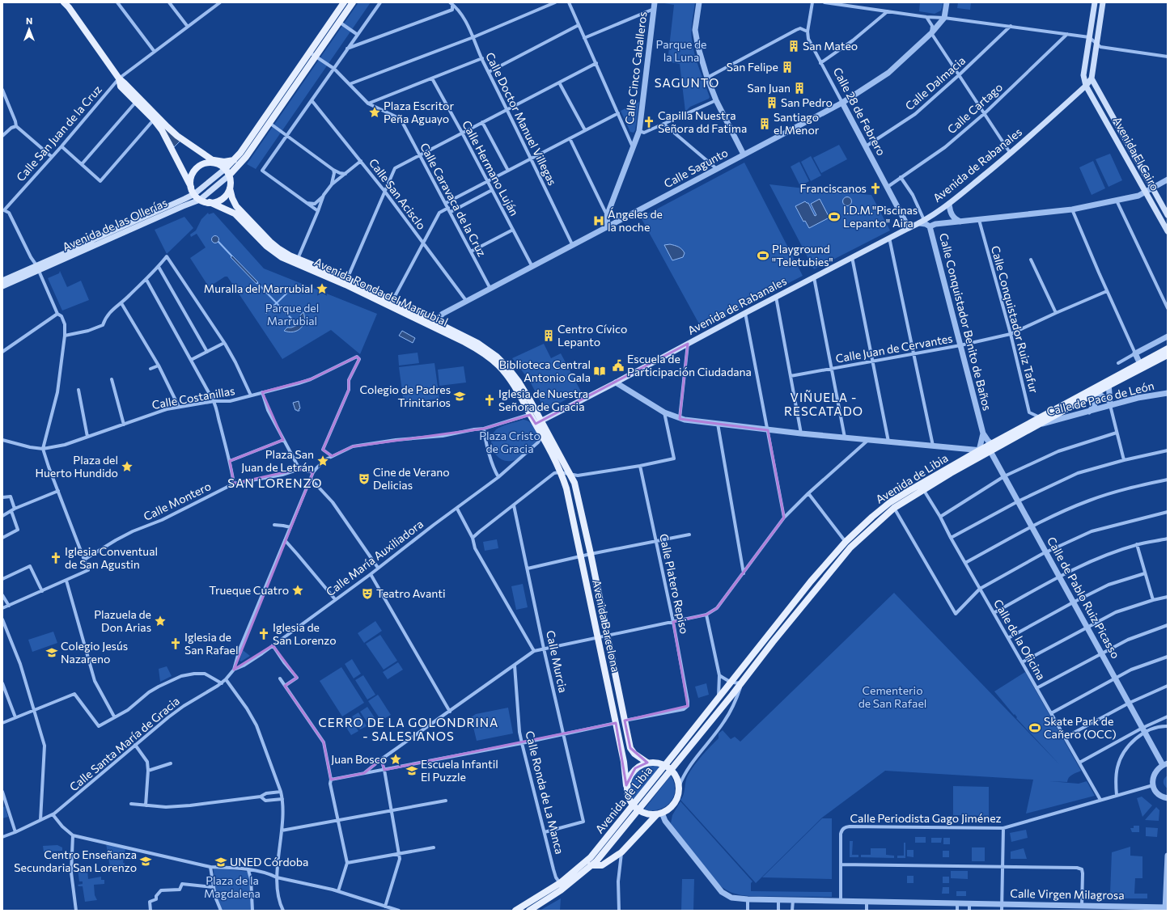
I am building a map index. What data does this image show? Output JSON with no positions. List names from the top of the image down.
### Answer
{
  "streets": {
    "main road": [
      "Avenida El Cairo",
      "Avenida de Rabanales",
      "Avenida de las Ollerías",
      "Avenida Ronda del Marrubial",
      "Avenida de Libia",
      "Avenida Barcelona"
    ],
    "street": [
      "Calle Cinco Caballeros",
      "Calle Dalmacia",
      "Calle Cartago",
      "Calle 28 de Febrero",
      "Calle Doctor Manuel Villegas",
      "Calle San Juan de la Cruz",
      "Calle Hermano Luján",
      "Calle Sagunto",
      "Calle San Acisclo",
      "Calle Caravaca de la Cruz",
      "Calle Conquistador Ruiz Tafur",
      "Calle Conquistador Benito de Baños",
      "Calle Juan de Cervantes",
      "Calle Costanillas",
      "Calle de Paco de León",
      "Calle Montero",
      "Calle María Auxiliadora",
      "Calle Platero Repiso",
      "Calle de Pablo Ruiz Picasso",
      "Calle de la Oficina",
      "Calle Murcia",
      "Calle Santa María de Gracia",
      "Calle Ronda de La Manca",
      "Calle Periodista Gago Jiménez",
      "Calle Virgen Milagrosa"
    ]
  },
  "crossings": [
    ["Calle Cinco Caballeros", "Calle Sagunto"],
    ["Calle Dalmacia", "Calle 28 de Febrero"],
    ["Calle Cartago", "Calle 28 de Febrero"],
    ["Calle 28 de Febrero", "Avenida de Rabanales"],
    ["Calle 28 de Febrero", "Calle Sagunto"],
    ["Calle Doctor Manuel Villegas", "Calle Sagunto"],
    ["Calle San Juan de la Cruz", "Avenida de las Ollerías"],
    ["Calle San Juan de la Cruz", "Calle Costanillas"],
    ["Avenida El Cairo", "Avenida de Rabanales"],
    ["Avenida de Rabanales", "Calle Conquistador Benito de Baños"],
    ["Avenida de Rabanales", "Avenida Barcelona"],
    ["Calle Hermano Luján", "Calle Sagunto"],
    ["Calle Sagunto", "Calle San Acisclo"],
    ["Calle Sagunto", "Calle Caravaca de la Cruz"],
    ["Calle Sagunto", "Avenida Ronda del Marrubial"],
    ["Avenida de las Ollerías", "Avenida Ronda del Marrubial"],
    ["Avenida Ronda del Marrubial", "Avenida Barcelona"],
    ["Calle Conquistador Ruiz Tafur", "Calle Juan de Cervantes"],
    ["Calle Conquistador Ruiz Tafur", "Avenida de Libia"],
    ["Calle Conquistador Benito de Baños", "Calle Juan de Cervantes"],
    ["Calle Conquistador Benito de Baños", "Avenida de Libia"],
    ["Calle de Paco de León", "Avenida de Libia"],
    ["Avenida de Libia", "Calle de Pablo Ruiz Picasso"],
    ["Avenida de Libia", "Avenida Barcelona"],
    ["Avenida de Libia", "Calle de la Oficina"],
    ["Avenida de Libia", "Calle Ronda de La Manca"],
    ["Calle María Auxiliadora", "Calle Santa María de Gracia"],
    ["Calle Platero Repiso", "Avenida Barcelona"],
    ["Calle de la Oficina", "Calle Periodista Gago Jiménez"],
    ["Calle Murcia", "Calle Ronda de La Manca"],
    ["Calle Periodista Gago Jiménez", "Calle Virgen Milagrosa"]
  ],
  "districts": [
    "SAGUNTO",
    "VIÑUELA - RESCATADO",
    "SAN LORENZO",
    "CERRO DE LA GOLONDRINA - SALESIANOS"
  ],
  "parks": [
    "Parque de la Luna",
    "Parque del Marrubial",
    "Plaza Cristo de Gracia",
    "Cementerio de San Rafael",
    "Plaza de la Magdalena"
  ],
  "places": {
    "building": [
      "San Mateo",
      "San Felipe",
      "San Juan",
      "San Pedro",
      "Santiago el Menor",
      "Centro Cívico Lepanto"
    ],
    "place": [
      "Plaza Escritor Peña Aguayo",
      "Muralla del Marrubial",
      "Plaza San Juan de Letrán",
      "Plaza del Huerto Hundido",
      "Trueque Cuatro",
      "Plazuela de Don Arias",
      "Juan Bosco"
    ],
    "church": [
      "Capilla Nuestra Señora dd Fatima",
      "Franciscanos",
      "Iglesia de Nuestra Señora de Gracia",
      "Iglesia Conventual de San Agustin",
      "Iglesia de San Lorenzo",
      "Iglesia de San Rafael"
    ],
    "sports": ["I.D.M.\"Piscinas Lepanto\" Aira", "Playground \"Teletubies\"", "Skate Park de Cañero (OCC)"],
    "hospital": ["Ángeles de la noche"],
    "public building": ["Escuela de Participación Ciudadana"],
    "library": ["Biblioteca Central Antonio Gala"],
    "school or university": [
      "Colegio de Padres Trinitarios",
      "Colegio Jesús Nazareno",
      "Escuela Infantil El Puzzle",
      "Centro Enseñanza Secundaria San Lorenzo",
      "UNED Córdoba"
    ],
    "theatre": ["Cine de Verano Delicias", "Teatro Avanti"]
  },
  "north": "top"
}
